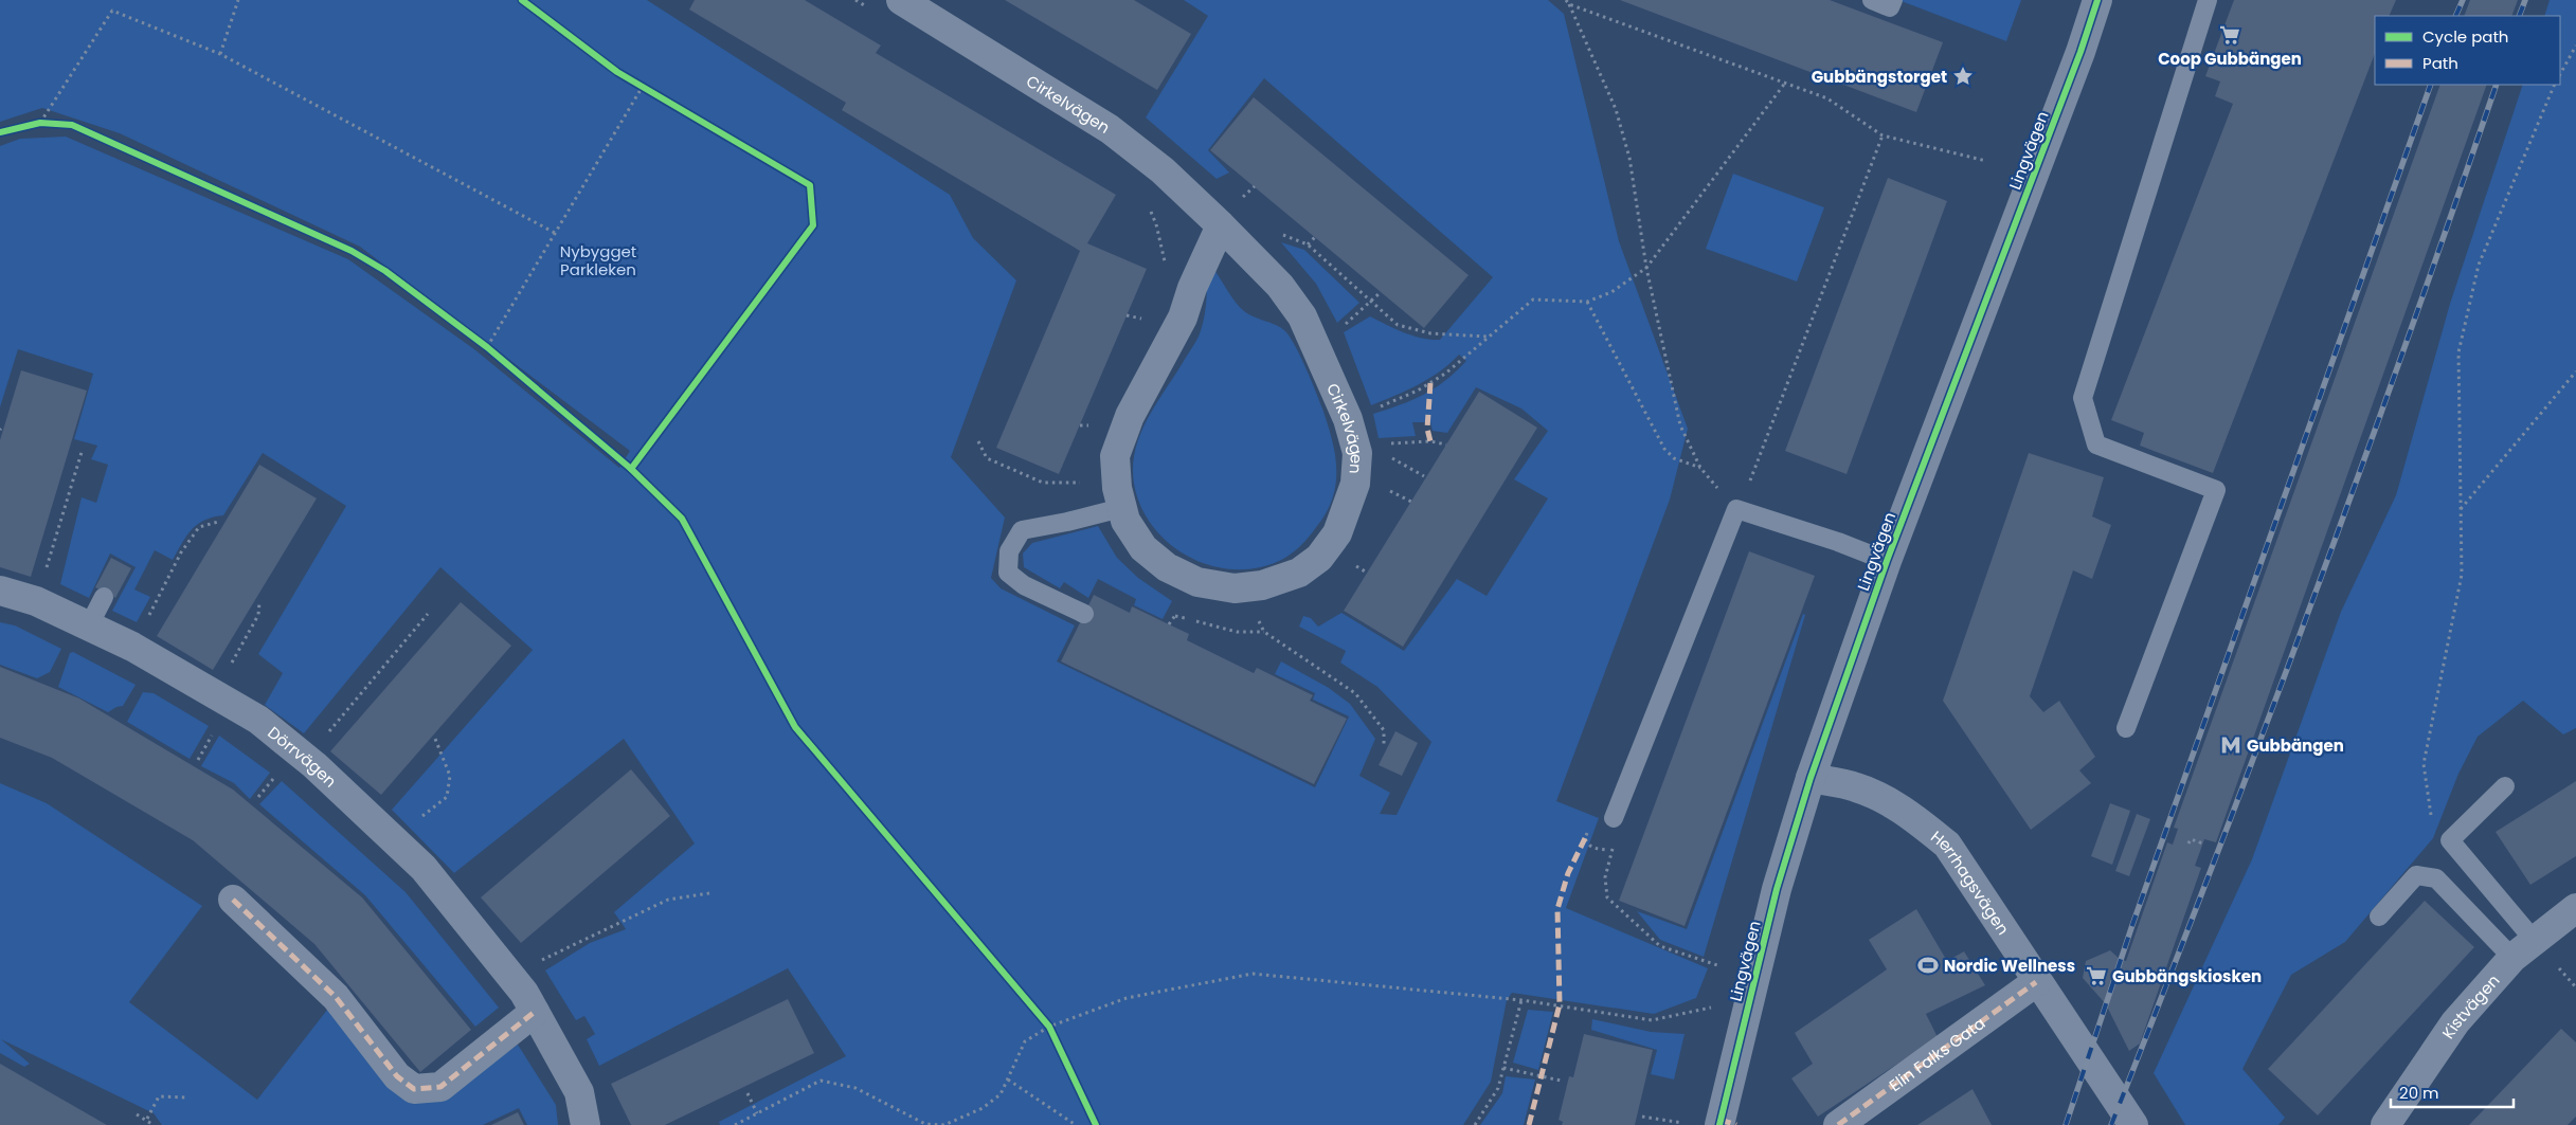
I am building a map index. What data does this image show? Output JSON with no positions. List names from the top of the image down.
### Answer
{
  "streets": {
    "street": [
      "Cirkelvägen",
      "Lingvägen",
      "Dörrvägen",
      "Herrhagsvägen",
      "Kistvägen",
      "Elin Falks Gata"
    ]
  },
  "crossings": [
    ["Lingvägen", "Herrhagsvägen"],
    ["Herrhagsvägen", "Elin Falks Gata"]
  ],
  "parks": ["Nybygget Parkleken"],
  "places": {
    "supermarket": ["Coop Gubbängen", "Gubbängskiosken"],
    "place": ["Gubbängstorget"],
    "metro station": ["Gubbängen"],
    "sports": ["Nordic Wellness"]
  },
  "legend": ["Cycle path", "Path"],
  "scale_bar": "20 m"
}
